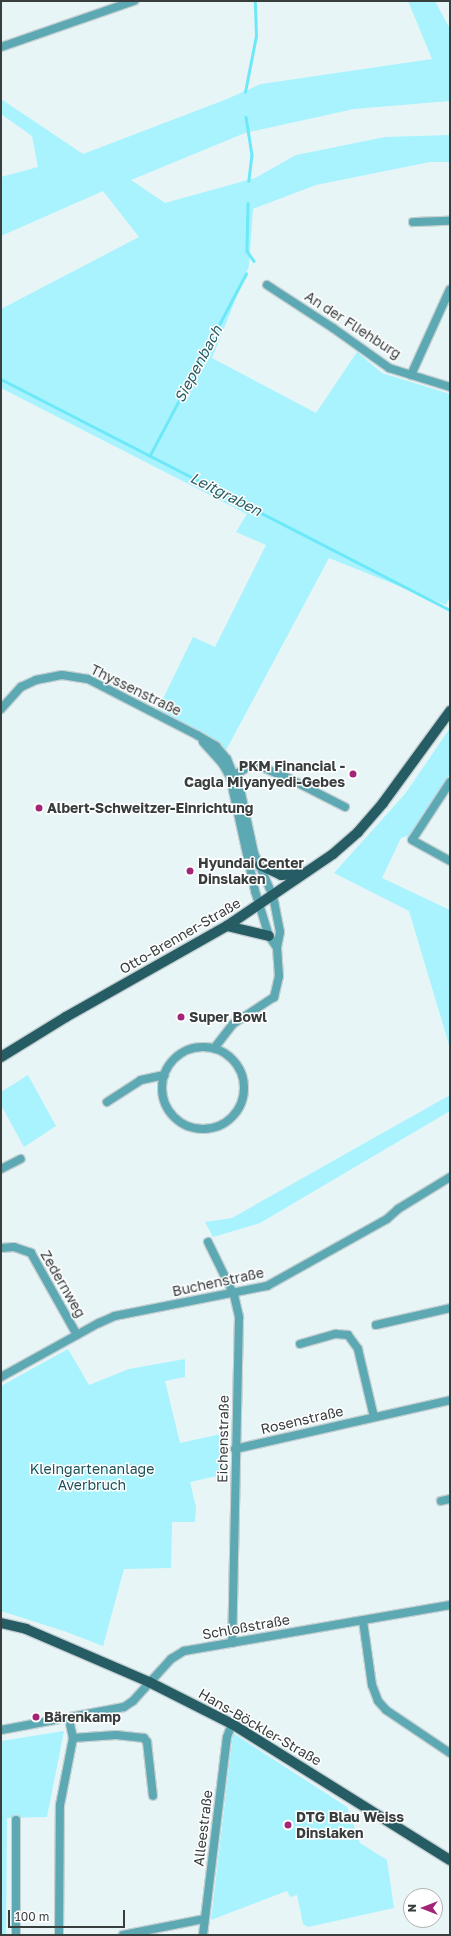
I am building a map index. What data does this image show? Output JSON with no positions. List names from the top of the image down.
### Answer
{
  "streets": {
    "main road": ["Otto-Brenner-Straße", "Hans-Böckler-Straße"],
    "street": [
      "An der Fliehburg",
      "Thyssenstraße",
      "Buchenstraße",
      "Zedernweg",
      "Rosenstraße",
      "Eichenstraße",
      "Schloßstraße",
      "Alleestraße"
    ]
  },
  "crossings": [
    ["Thyssenstraße", "Otto-Brenner-Straße"],
    ["Buchenstraße", "Zedernweg"],
    ["Buchenstraße", "Eichenstraße"],
    ["Rosenstraße", "Eichenstraße"],
    ["Eichenstraße", "Schloßstraße"],
    ["Schloßstraße", "Hans-Böckler-Straße"],
    ["Hans-Böckler-Straße", "Alleestraße"]
  ],
  "water": ["Siepenbach", "Leitgraben"],
  "parks": ["Kleingartenanlage Averbruch"],
  "places": [
    "PKM Financial - Cagla Miyanyedi-Gebes",
    "Albert-Schweitzer-Einrichtung",
    "Hyundai Center Dinslaken",
    "Super Bowl",
    "Bärenkamp",
    "DTG Blau Weiss Dinslaken"
  ],
  "scale_bar": "100 m",
  "north": "left"
}
